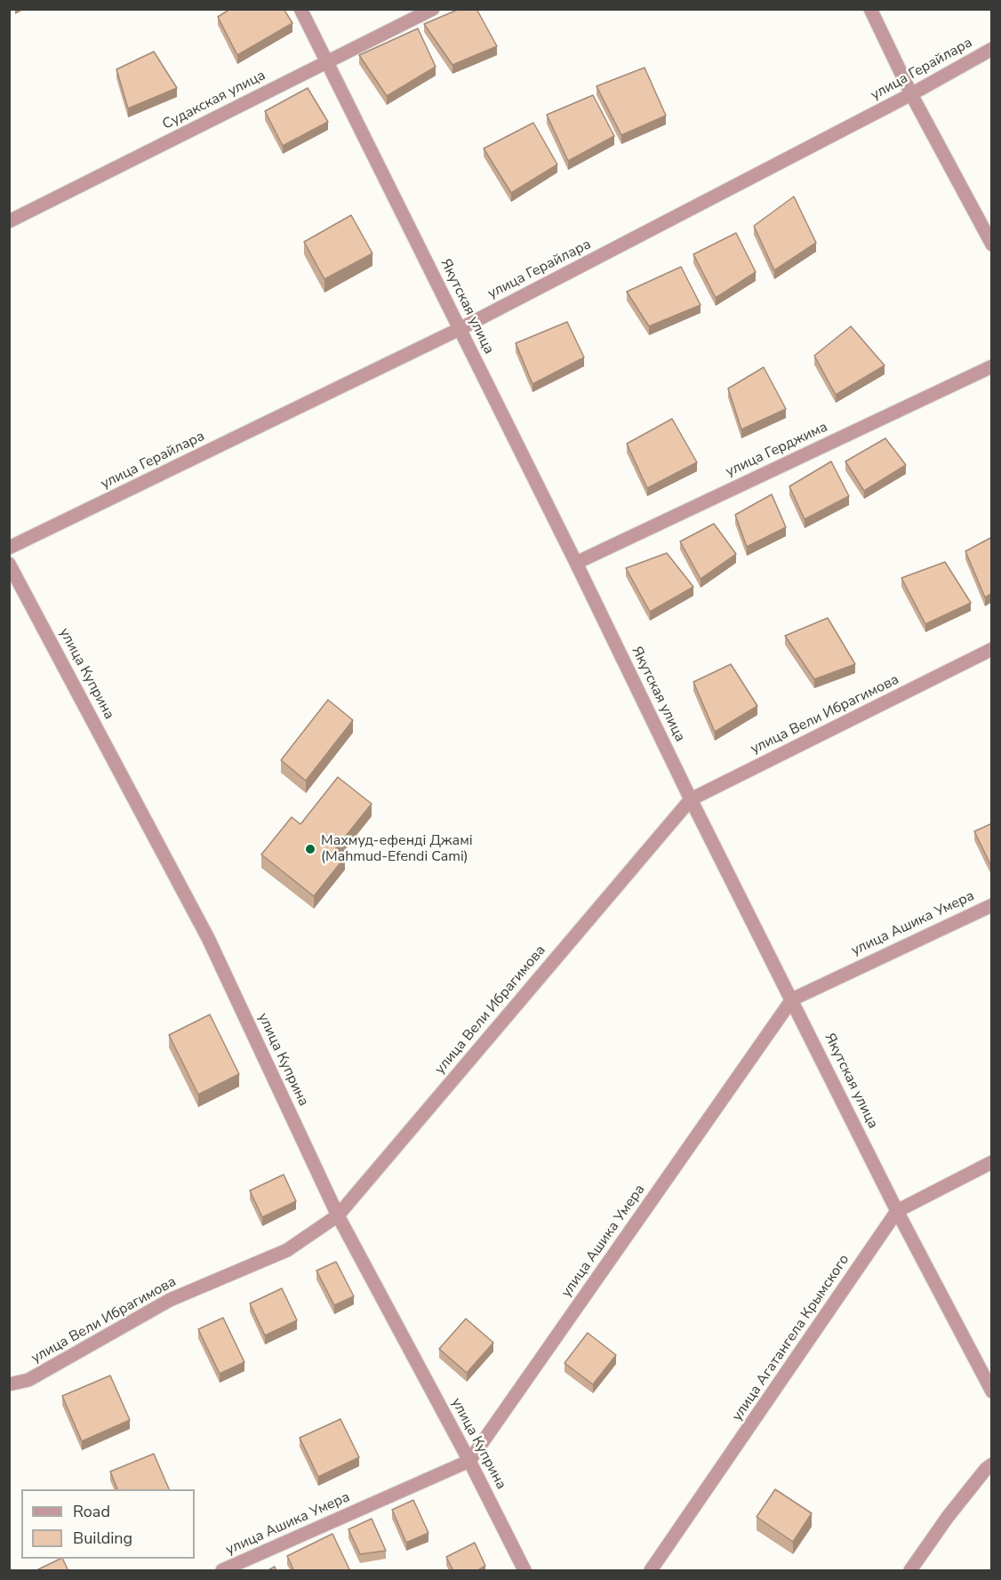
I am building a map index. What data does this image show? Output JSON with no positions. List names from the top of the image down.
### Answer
{
  "streets": {
    "street": [
      "улица Герайлара",
      "Судакская улица",
      "Якутская улица",
      "улица Герджима",
      "улица Куприна",
      "улица Вели Ибрагимова",
      "улица Ашика Умера",
      "улица Агатангела Крымского"
    ]
  },
  "crossings": [
    ["улица Герайлара", "Якутская улица"],
    ["Судакская улица", "Якутская улица"],
    ["Якутская улица", "улица Герджима"],
    ["Якутская улица", "улица Вели Ибрагимова"],
    ["Якутская улица", "улица Ашика Умера"],
    ["Якутская улица", "улица Агатангела Крымского"],
    ["улица Куприна", "улица Вели Ибрагимова"],
    ["улица Куприна", "улица Ашика Умера"]
  ],
  "places": ["Махмуд-ефенді Джамі (Mahmud-Efendi Cami)"],
  "legend": ["Road", "Building"]
}
